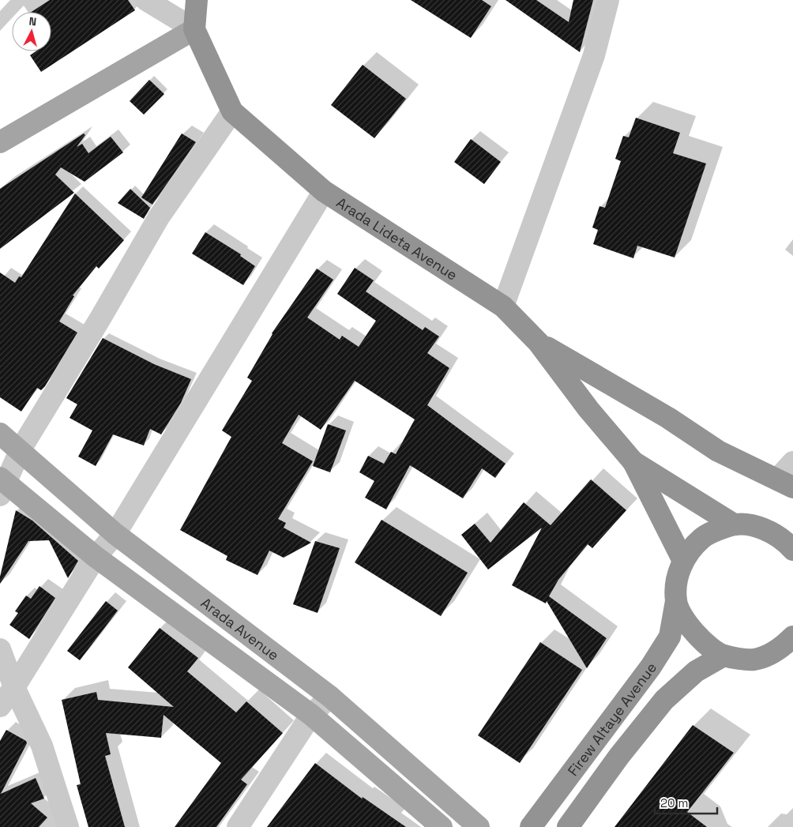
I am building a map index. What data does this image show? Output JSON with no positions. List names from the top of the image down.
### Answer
{
  "streets": {
    "highway": ["Arada Lideta Avenue", "Firew Altaye Avenue"],
    "main road": ["Arada Avenue"]
  },
  "scale_bar": "20 m",
  "north": "top"
}
